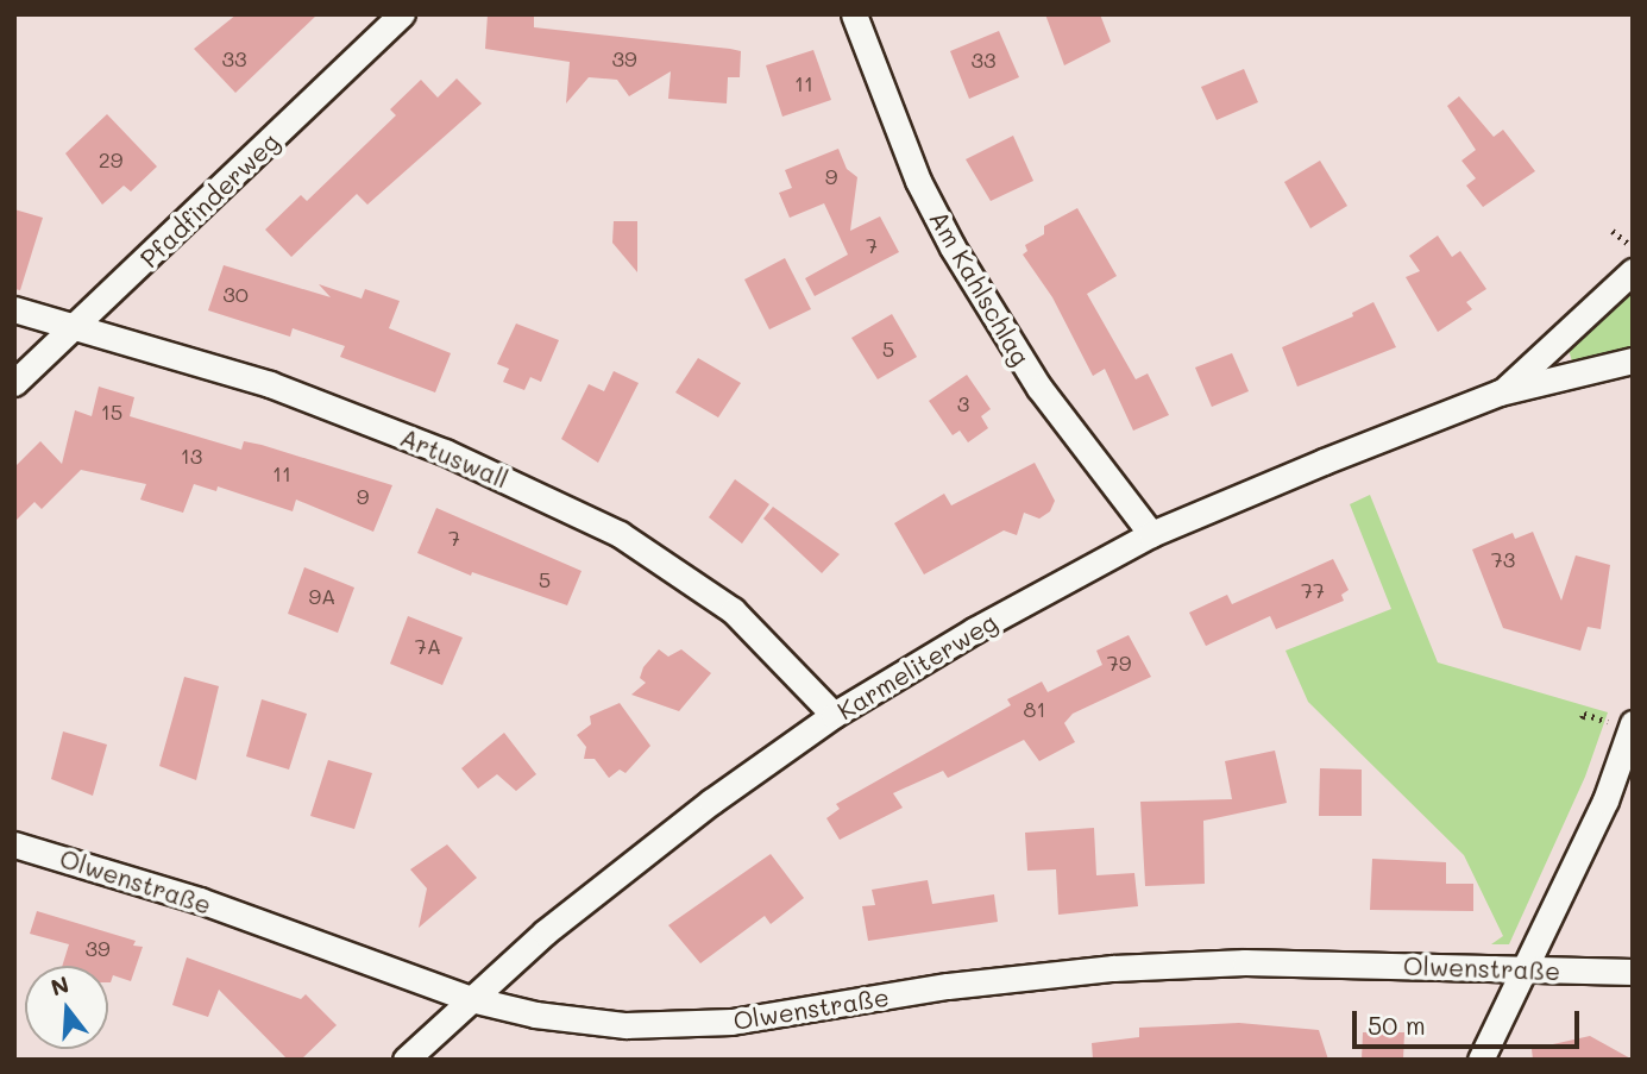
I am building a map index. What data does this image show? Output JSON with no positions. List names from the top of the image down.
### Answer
{
  "streets": {
    "street": [
      "Pfadfinderweg",
      "Am Kahlschlag",
      "Artuswall",
      "Karmeliterweg",
      "Olwenstraße"
    ]
  },
  "crossings": [
    ["Pfadfinderweg", "Artuswall"],
    ["Am Kahlschlag", "Karmeliterweg"],
    ["Artuswall", "Karmeliterweg"],
    ["Karmeliterweg", "Olwenstraße"]
  ],
  "house_numbers": [
    "33",
    "39",
    "33",
    "11",
    "29",
    "9",
    "7",
    "30",
    "5",
    "3",
    "15",
    "13",
    "11",
    "9",
    "7",
    "73",
    "5",
    "77",
    "9A",
    "7A",
    "79",
    "81",
    "39"
  ],
  "scale_bar": "50 m",
  "north": "top"
}
